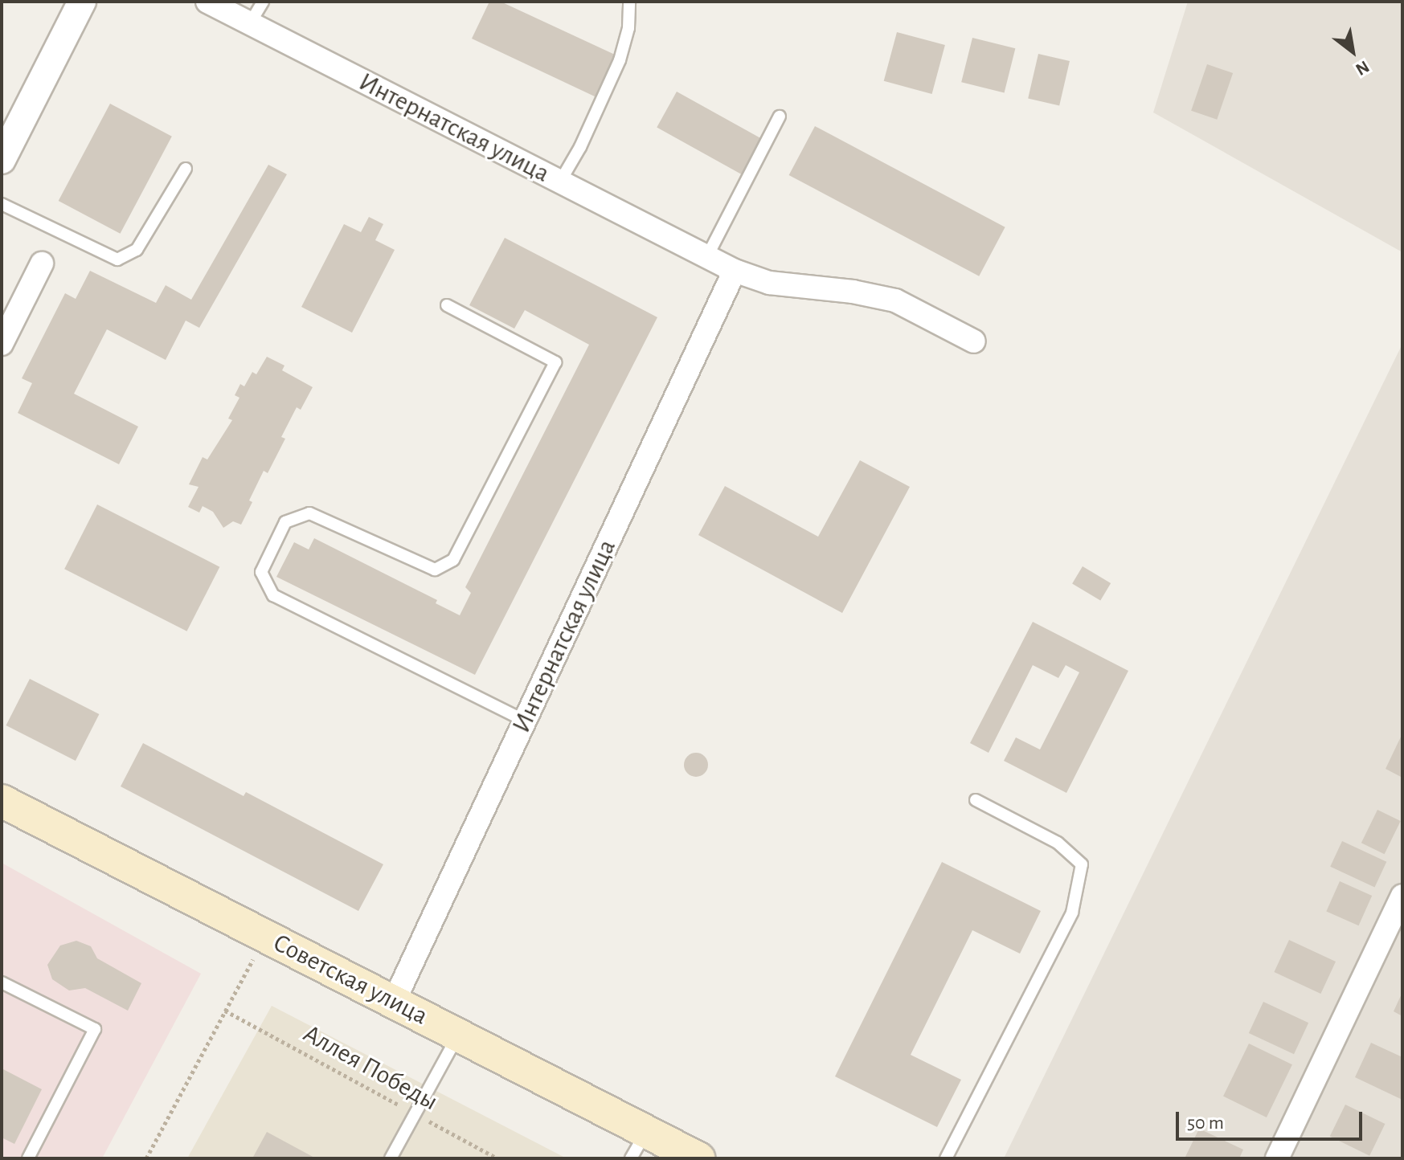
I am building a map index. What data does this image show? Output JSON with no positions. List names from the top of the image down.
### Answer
{
  "streets": {
    "main road": ["Советская улица"],
    "street": ["Интернатская улица"],
    "path": ["Аллея Победы"]
  },
  "crossings": [
    ["Интернатская улица", "Советская улица"]
  ],
  "scale_bar": "50 m",
  "north": "bottom right"
}
